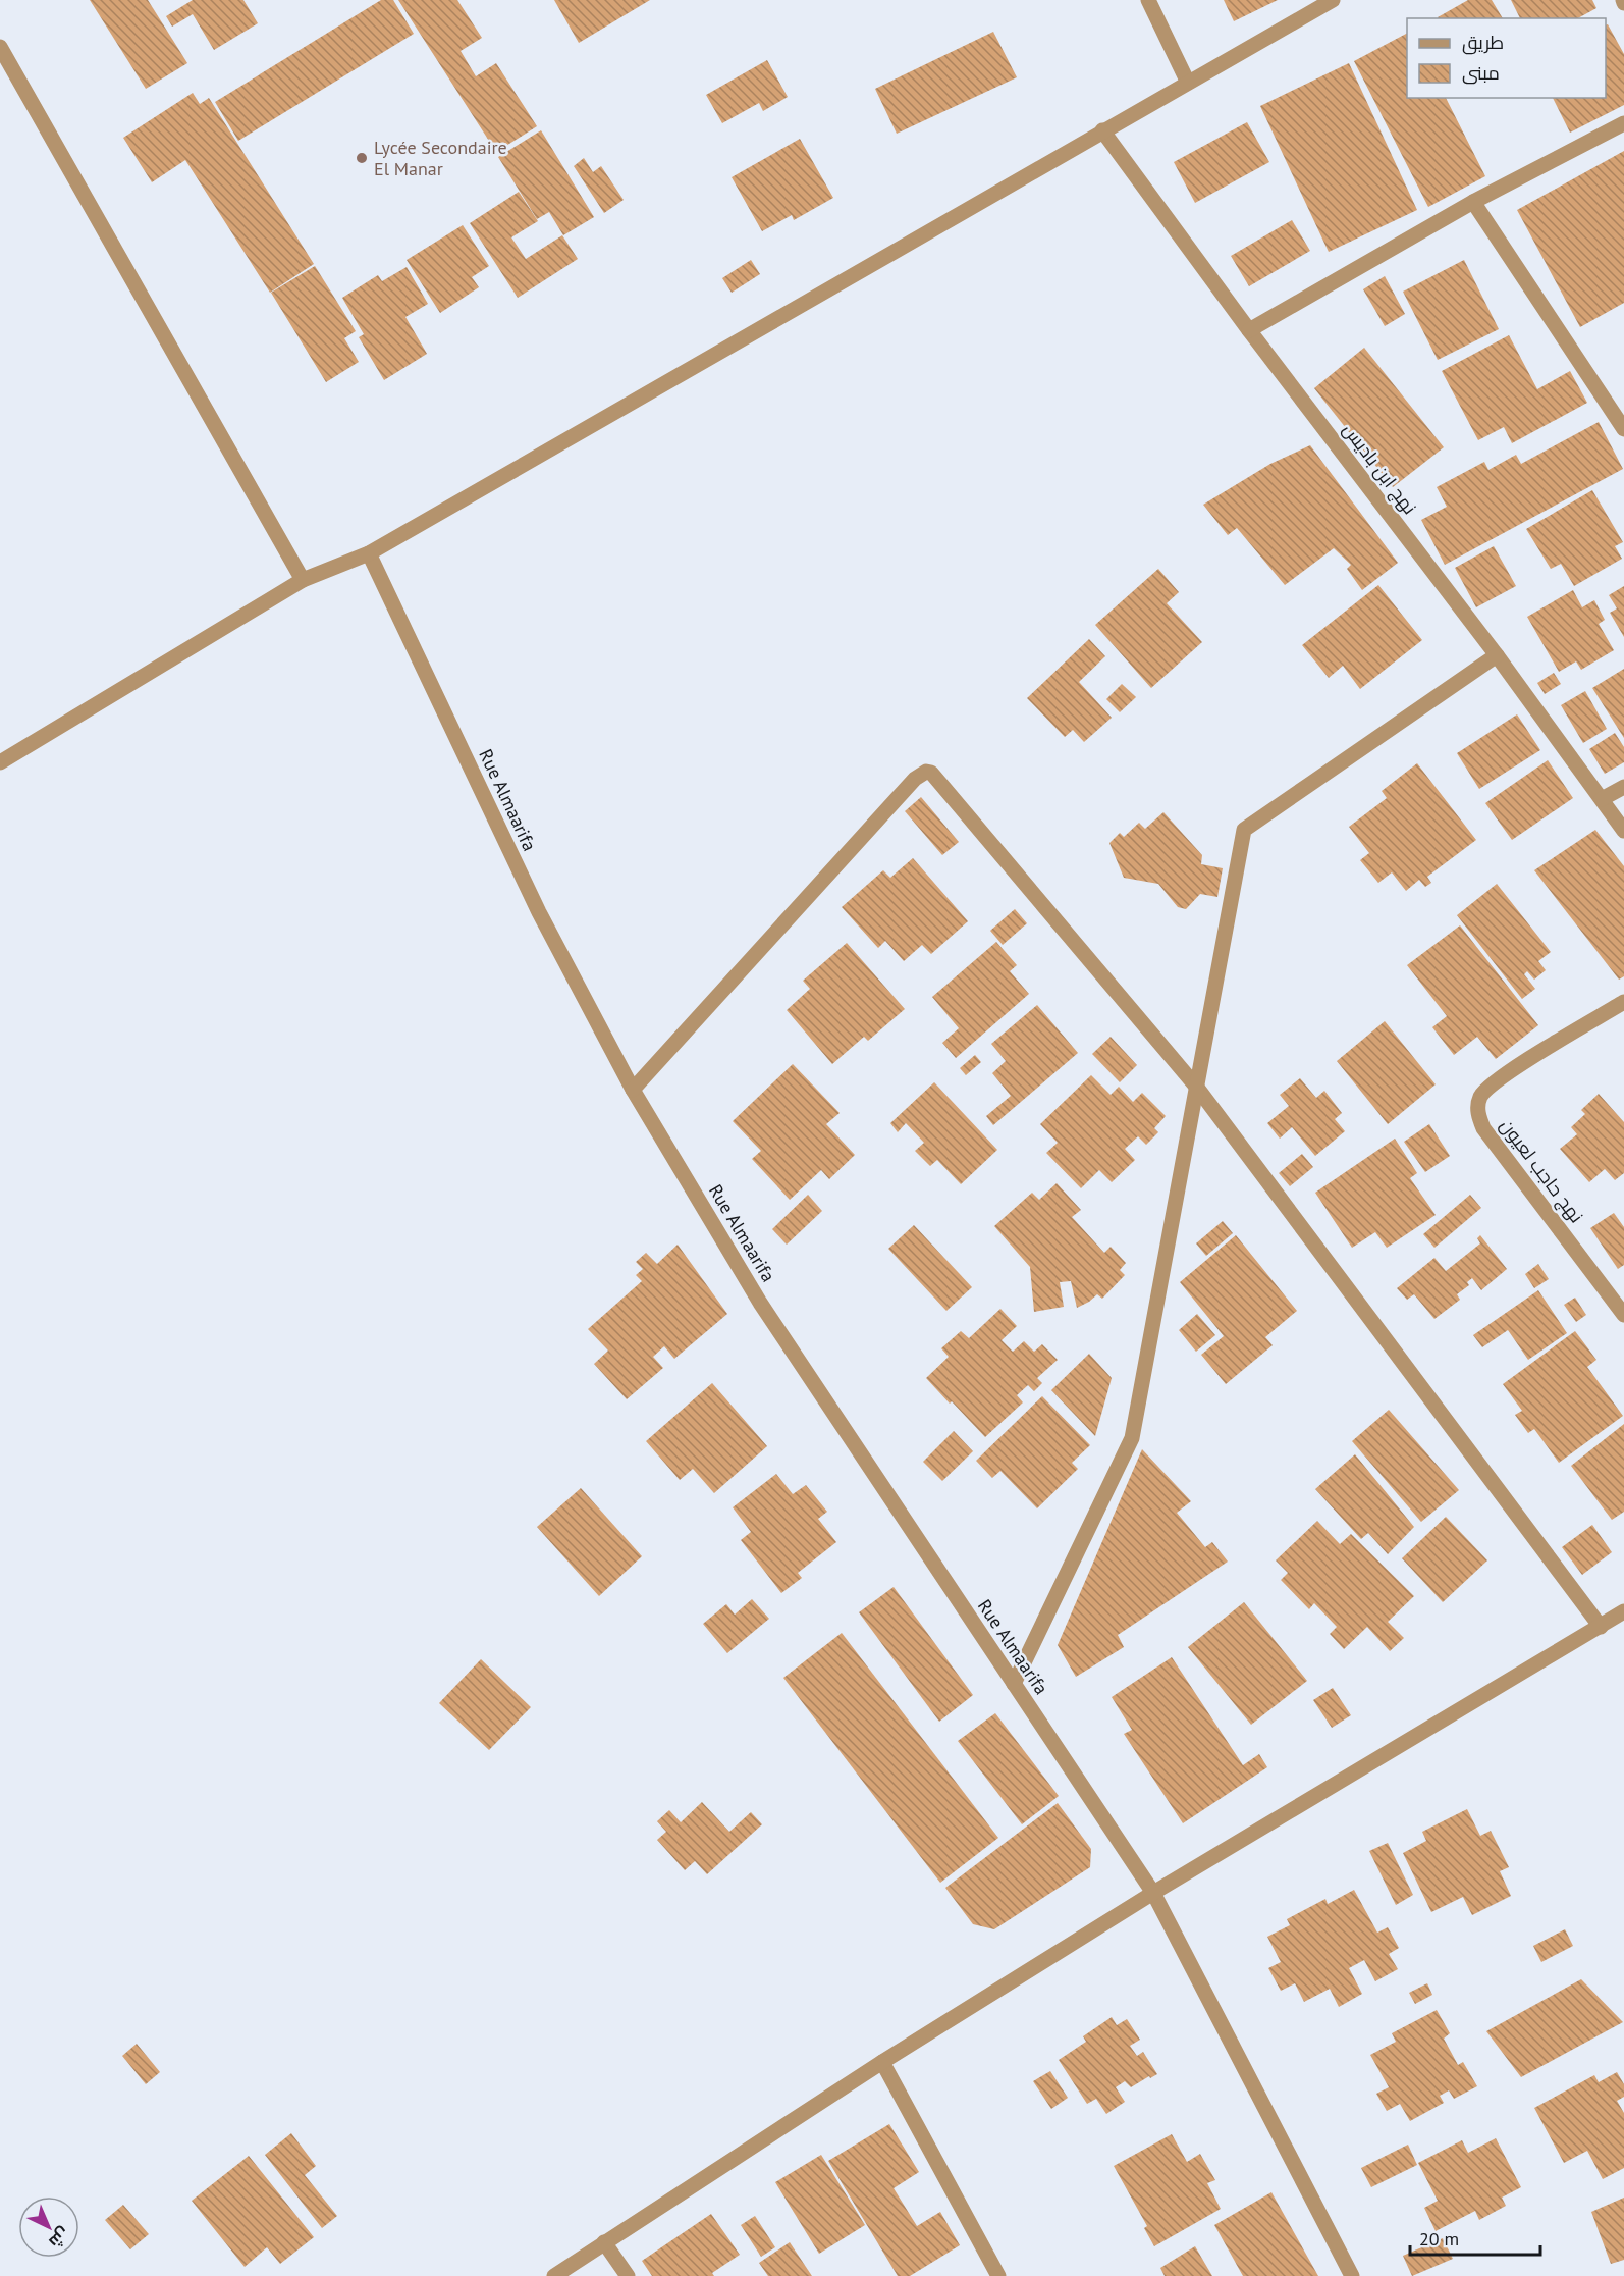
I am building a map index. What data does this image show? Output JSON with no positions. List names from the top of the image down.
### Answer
{
  "streets": {
    "street": ["نهج ابن باديس", "Rue Almaarifa", "نهج حاجب لعيون"]
  },
  "places": ["Lycée Secondaire El Manar"],
  "legend": ["طريق", "مبنى"],
  "scale_bar": "20 m",
  "north": "bottom right"
}
